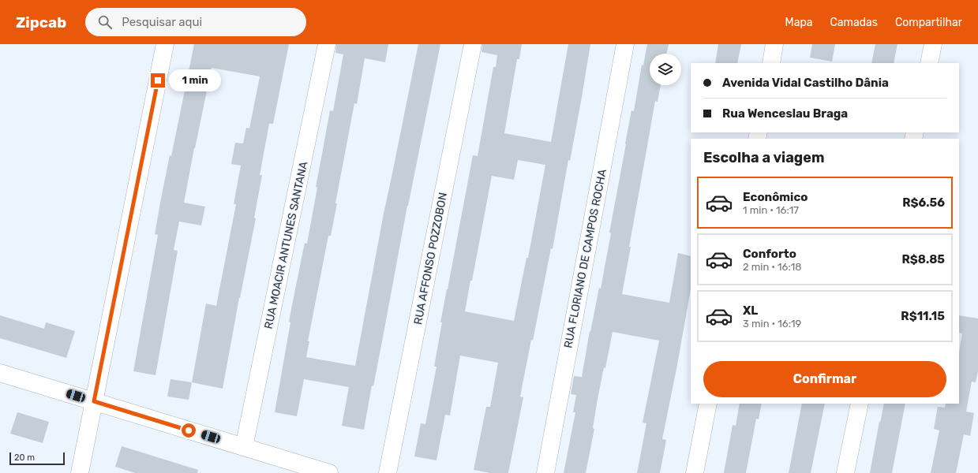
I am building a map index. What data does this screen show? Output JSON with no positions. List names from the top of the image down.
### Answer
{
  "streets": {
    "street": ["RUA MOACIR ANTUNES SANTANA", "RUA AFFONSO POZZOBON", "RUA FLORIANO DE CAMPOS ROCHA"]
  },
  "scale_bar": "20 m",
  "page": {
    "header": "Zipcab",
    "search": "Pesquisar aqui",
    "nav": ["Mapa", "Camadas", "Compartilhar"],
    "banner": ["Avenida Vidal Castilho Dânia", "Rua Wenceslau Braga"],
    "bubble": "1 min",
    "heading": "Escolha a viagem",
    "list": [
      {
        "name": "Econômico",
        "note": "1 min · 16:17",
        "value": "R$6.56"
      },
      {
        "name": "Conforto",
        "note": "2 min · 16:18",
        "value": "R$8.85"
      },
      {
        "name": "XL",
        "note": "3 min · 16:19",
        "value": "R$11.15"
      }
    ],
    "buttons": "Confirmar",
    "scale": "20 m"
  }
}
